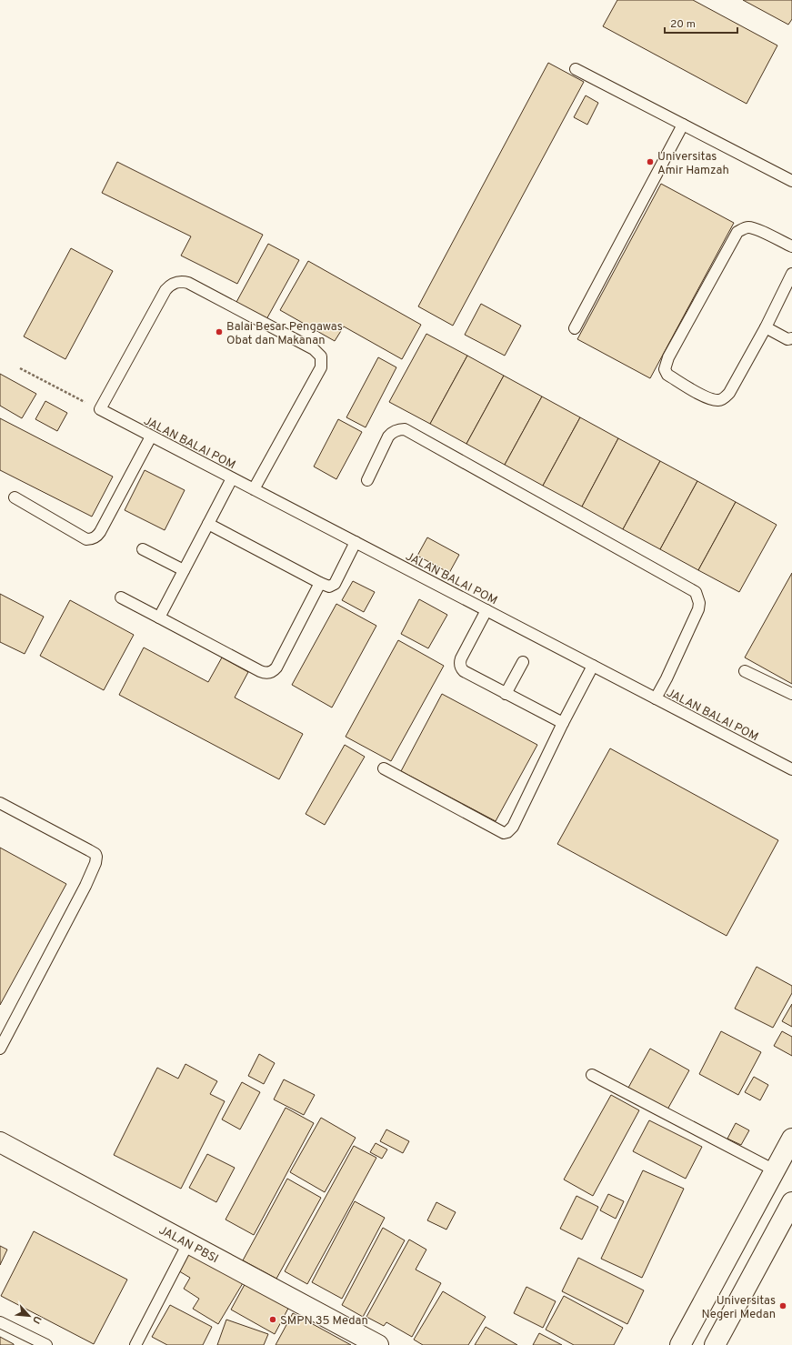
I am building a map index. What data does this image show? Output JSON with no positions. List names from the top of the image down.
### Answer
{
  "streets": {
    "street": ["JALAN PBSI"],
    "lane": ["JALAN BALAI POM"]
  },
  "places": [
    "Universitas Amir Hamzah",
    "Balai Besar Pengawas Obat dan Makanan",
    "Universitas Negeri Medan",
    "SMPN 35 Medan"
  ],
  "scale_bar": "20 m",
  "north": "bottom right"
}
